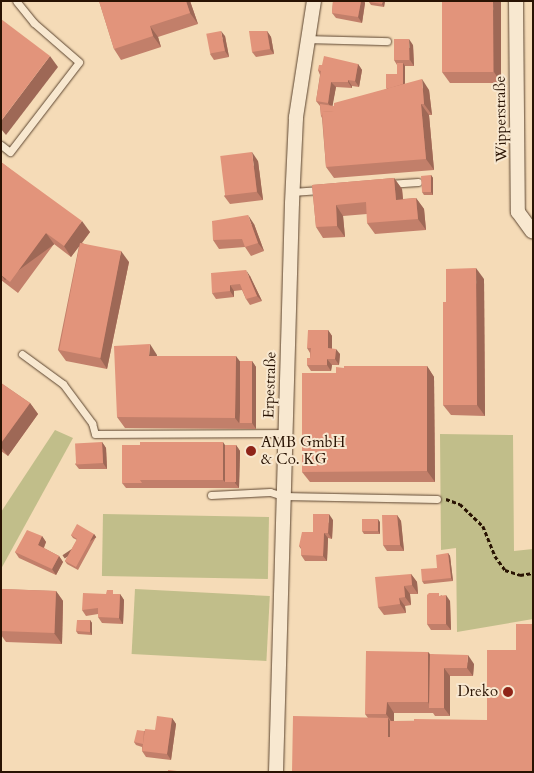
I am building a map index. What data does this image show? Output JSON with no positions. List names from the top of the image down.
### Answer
{
  "streets": {
    "street": ["Wipperstraße", "Erpestraße"]
  },
  "places": ["AMB GmbH & Co. KG", "Dreko"]
}
